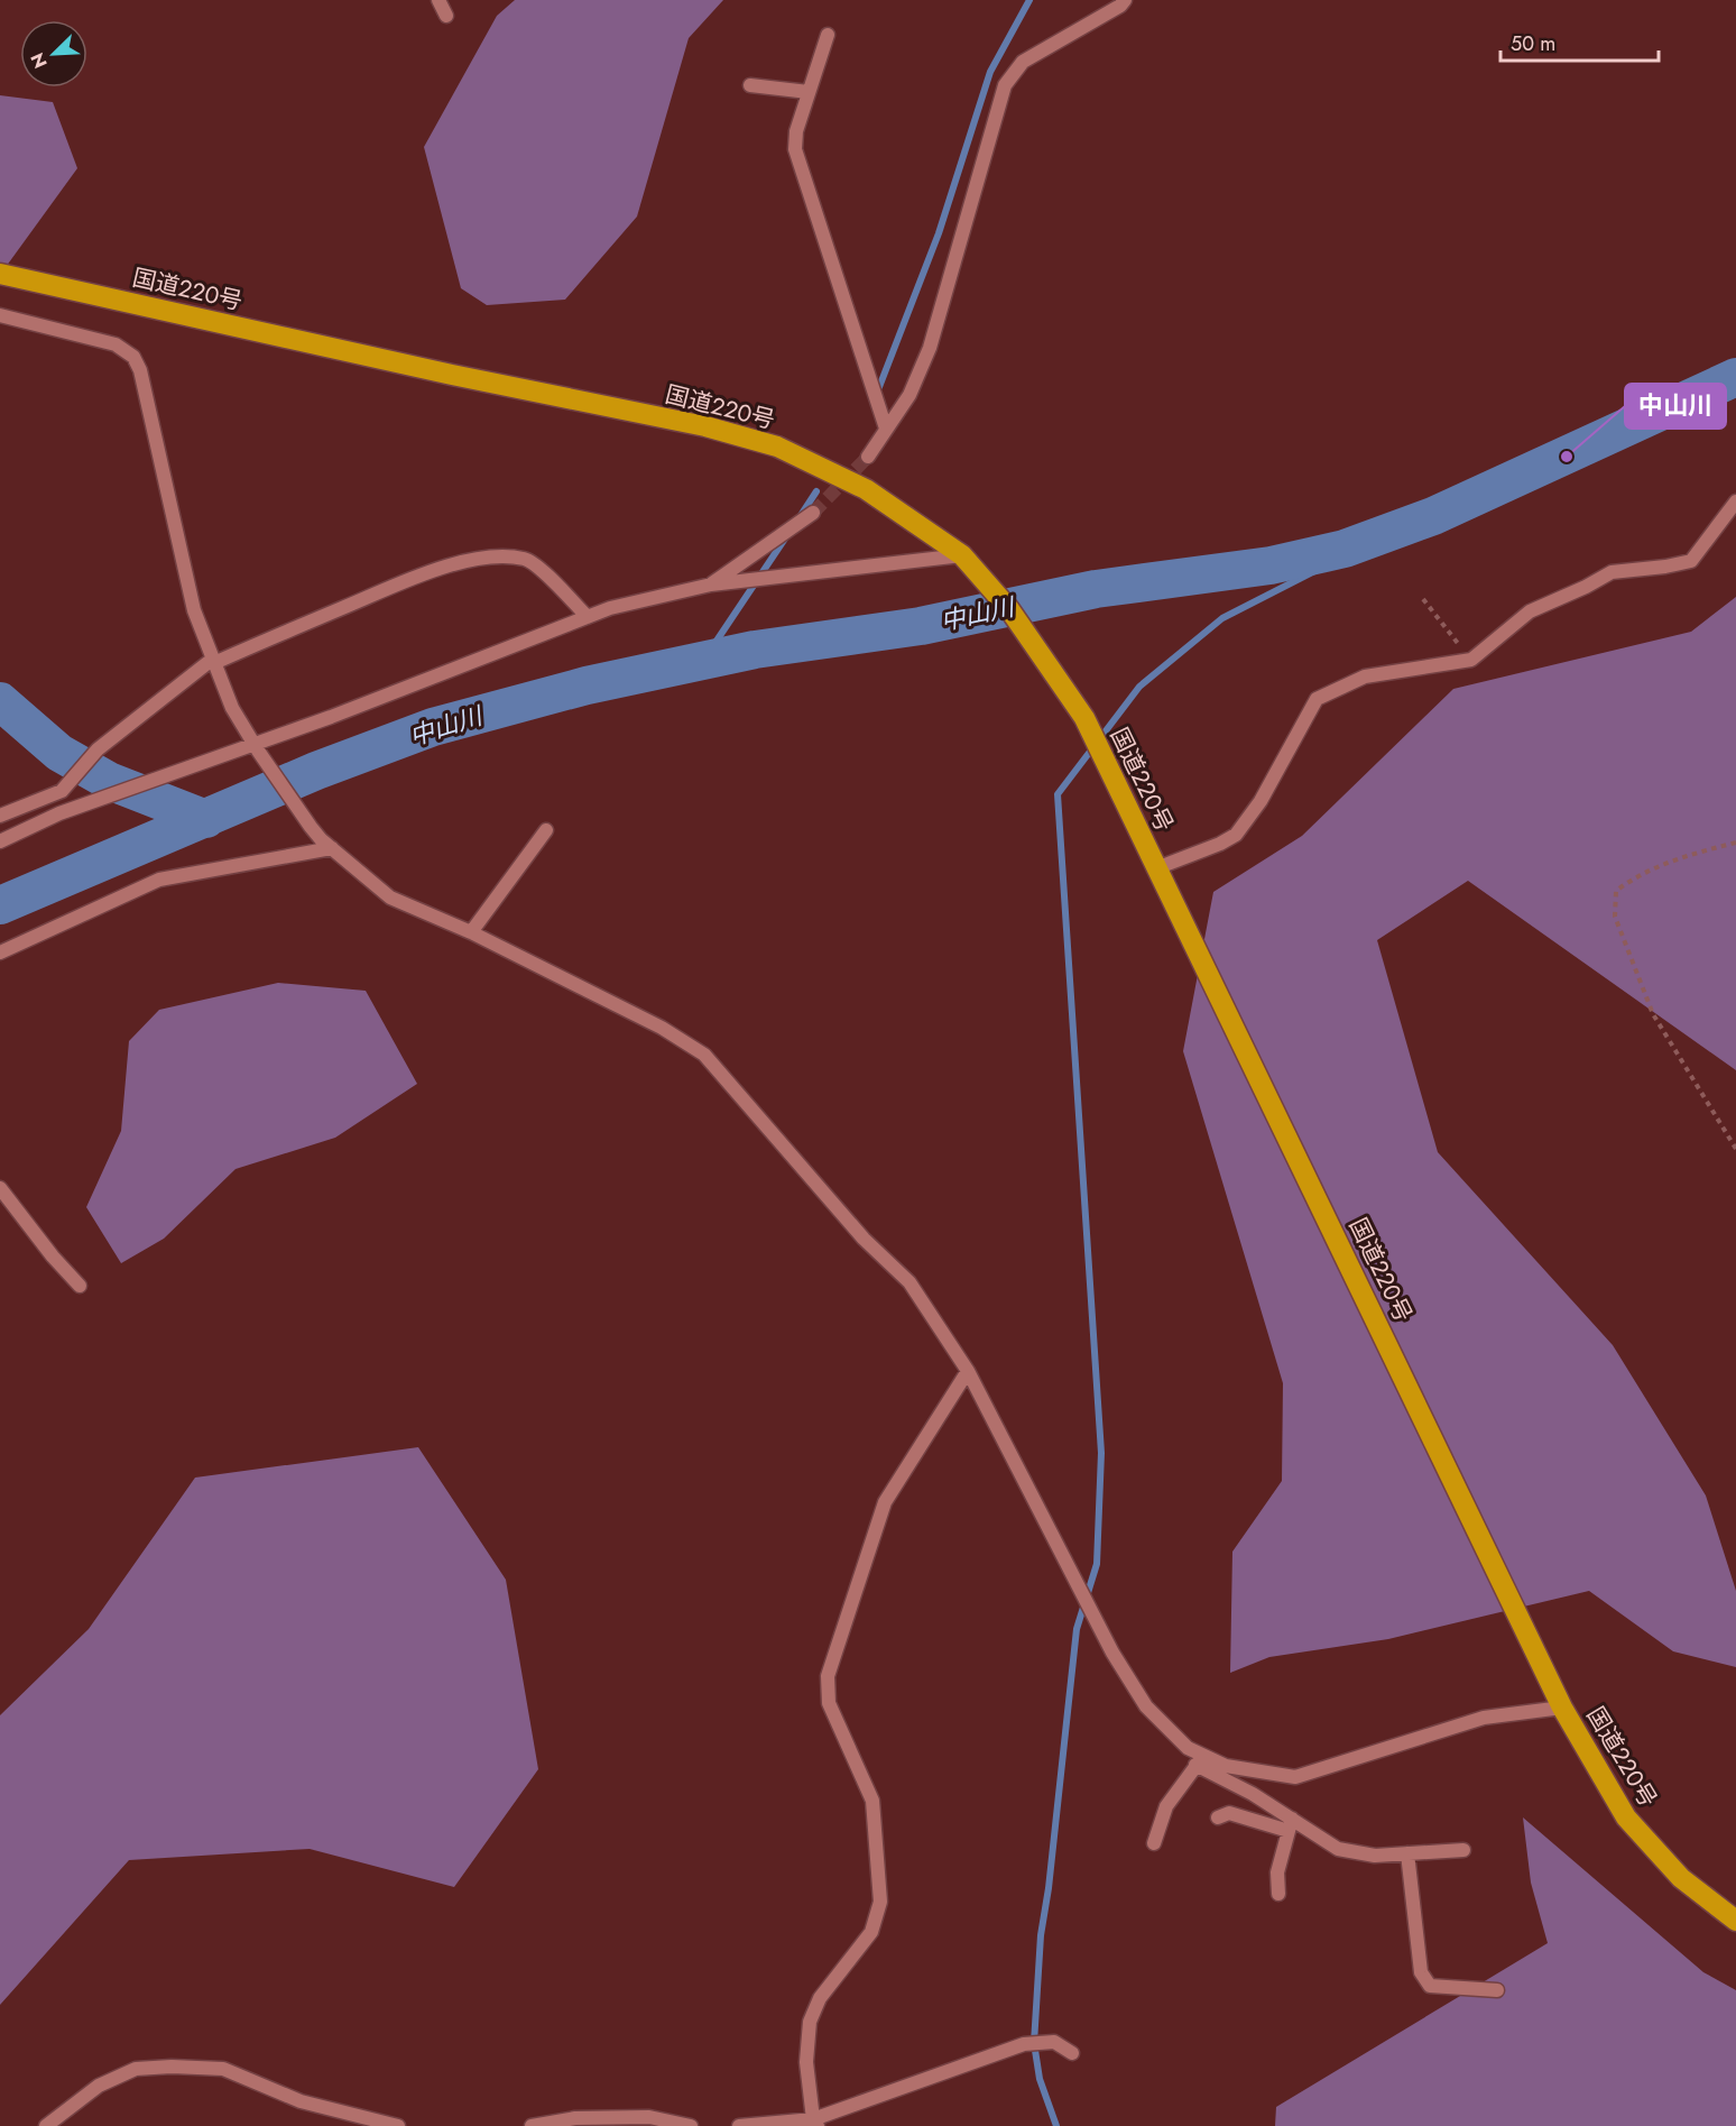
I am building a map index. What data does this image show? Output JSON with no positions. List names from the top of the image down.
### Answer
{
  "streets": {
    "highway": ["国道220号"]
  },
  "water": ["中山川"],
  "places": ["中山川"],
  "scale_bar": "50 m",
  "north": "bottom left"
}
